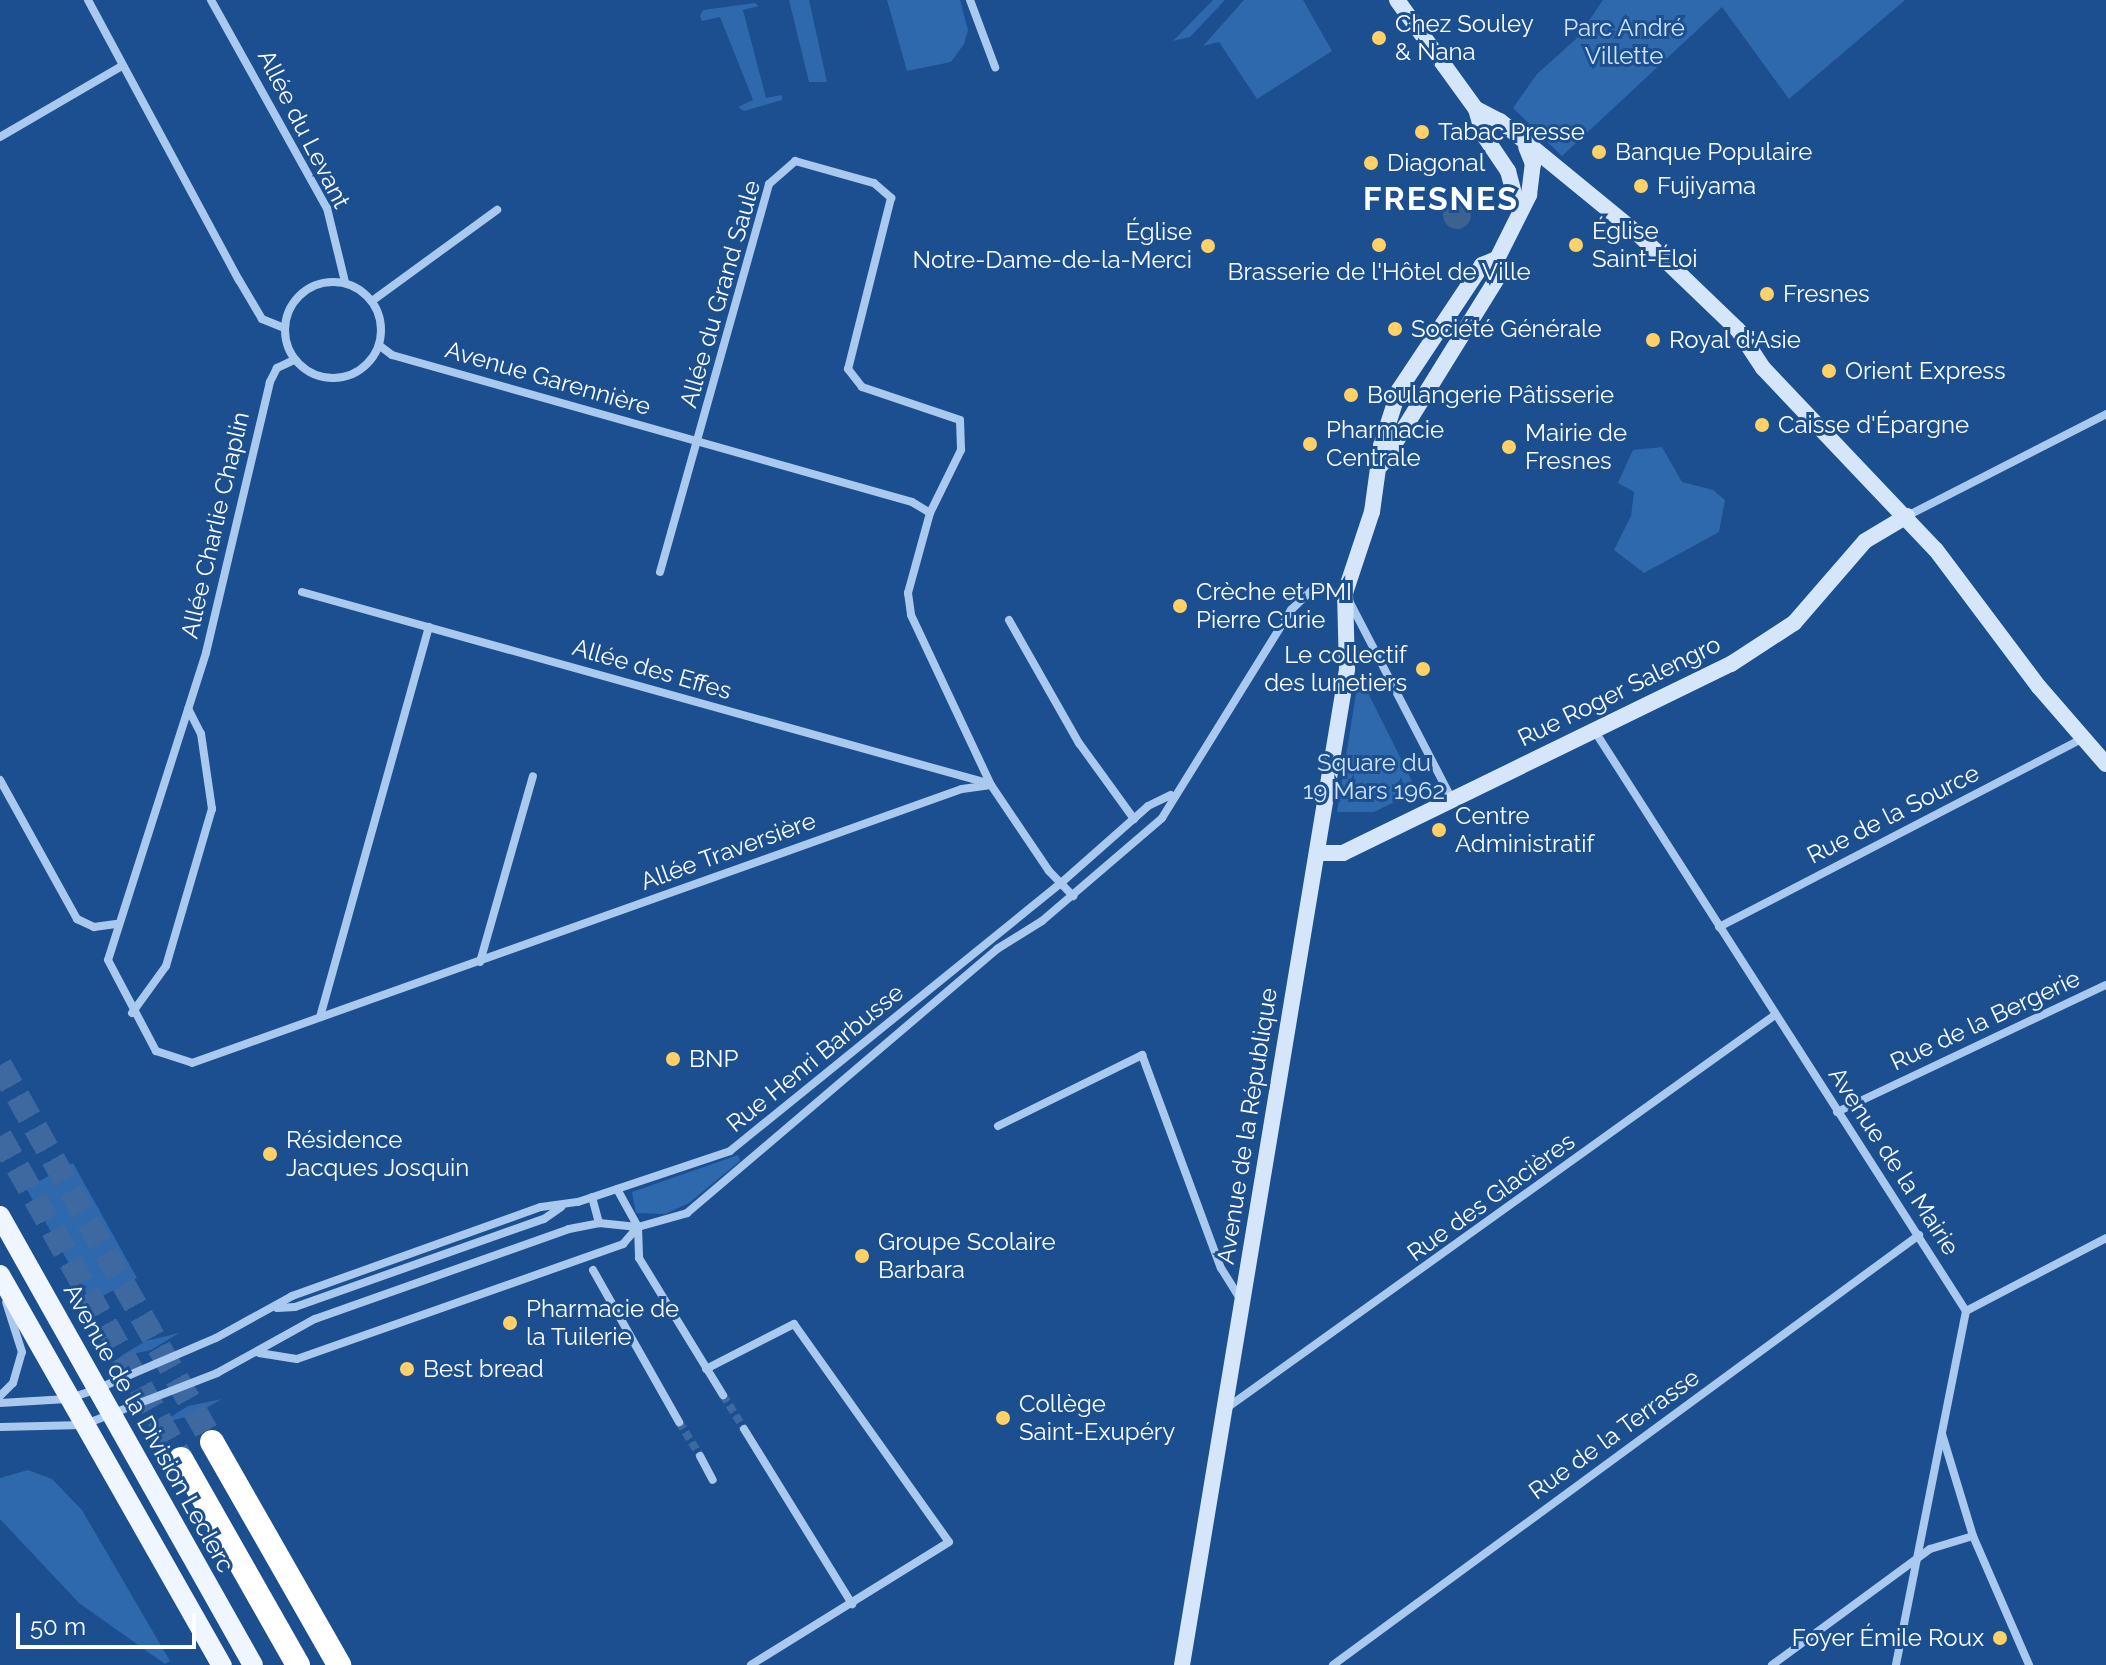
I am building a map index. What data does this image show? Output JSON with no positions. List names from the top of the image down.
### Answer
{
  "streets": {
    "main road": ["Avenue de la Division Leclerc"],
    "street": [
      "Allée du Levant",
      "Allée du Grand Saule",
      "Avenue Garennière",
      "Allée Charlie Chaplin",
      "Allée des Effes",
      "Rue Roger Salengro",
      "Rue de la Source",
      "Allée Traversière",
      "Rue de la Bergerie",
      "Rue Henri Barbusse",
      "Avenue de la République",
      "Avenue de la Mairie",
      "Rue des Glacières",
      "Rue de la Terrasse"
    ]
  },
  "crossings": [
    ["Allée du Levant", "Avenue Garennière"],
    ["Allée du Levant", "Allée Charlie Chaplin"],
    ["Allée du Grand Saule", "Avenue Garennière"],
    ["Avenue Garennière", "Allée Charlie Chaplin"],
    ["Allée Charlie Chaplin", "Allée Traversière"],
    ["Allée des Effes", "Allée Traversière"],
    ["Rue Roger Salengro", "Avenue de la République"],
    ["Rue Roger Salengro", "Avenue de la Mairie"],
    ["Rue de la Source", "Avenue de la Mairie"],
    ["Rue de la Bergerie", "Avenue de la Mairie"],
    ["Rue Henri Barbusse", "Avenue de la République"],
    ["Rue Henri Barbusse", "Avenue de la Division Leclerc"],
    ["Avenue de la République", "Rue des Glacières"],
    ["Avenue de la Mairie", "Rue des Glacières"],
    ["Avenue de la Mairie", "Rue de la Terrasse"]
  ],
  "districts": ["FRESNES"],
  "parks": ["Parc André Villette", "Square du 19 Mars 1962"],
  "places": [
    "Chez Souley & Nana",
    "Tabac Presse",
    "Banque Populaire",
    "Diagonal",
    "Fujiyama",
    "Brasserie de l'Hôtel de Ville",
    "Église Saint-Éloi",
    "Église Notre-Dame-de-la-Merci",
    "Fresnes",
    "Société Générale",
    "Royal d'Asie",
    "Orient Express",
    "Boulangerie Pâtisserie",
    "Caisse d'Épargne",
    "Pharmacie Centrale",
    "Mairie de Fresnes",
    "Crèche et PMI Pierre Curie",
    "Le collectif des lunetiers",
    "Centre Administratif",
    "BNP",
    "Résidence Jacques Josquin",
    "Groupe Scolaire Barbara",
    "Pharmacie de la Tuilerie",
    "Best bread",
    "Collège Saint-Exupéry",
    "Foyer Émile Roux"
  ],
  "scale_bar": "50 m"
}
